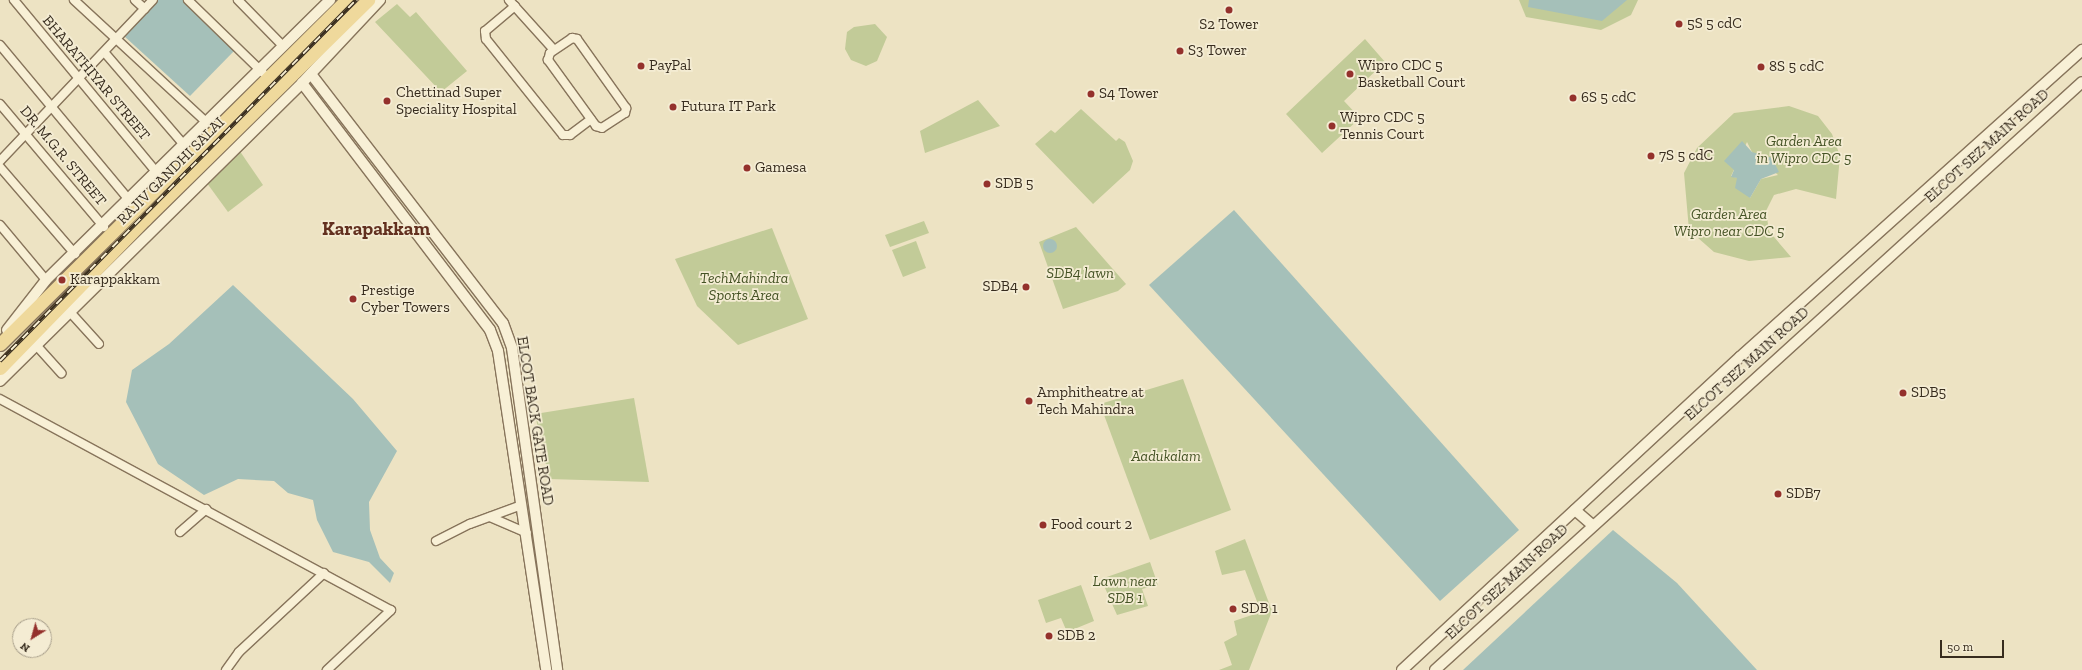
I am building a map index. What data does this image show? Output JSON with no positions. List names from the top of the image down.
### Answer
{
  "streets": {
    "main road": ["RAJIV GANDHI SALAI"],
    "street": [
      "BHARATHIYAR STREET",
      "ELCOT SEZ MAIN ROAD",
      "DR. M.G.R. STREET",
      "ELCOT BACK GATE ROAD"
    ]
  },
  "districts": ["Karapakkam"],
  "parks": [
    "Garden Area in Wipro CDC 5",
    "Garden Area Wipro near CDC 5",
    "SDB4 lawn",
    "TechMahindra Sports Area",
    "Aadukalam",
    "Lawn near SDB 1"
  ],
  "places": [
    "S2 Tower",
    "5S 5 cdC",
    "S3 Tower",
    "PayPal",
    "8S 5 cdC",
    "Wipro CDC 5 Basketball Court",
    "S4 Tower",
    "6S 5 cdC",
    "Chettinad Super Speciality Hospital",
    "Futura IT Park",
    "Wipro CDC 5 Tennis Court",
    "7S 5 cdC",
    "Gamesa",
    "SDB 5",
    "Karappakkam",
    "SDB4",
    "Prestige Cyber Towers",
    "SDB5",
    "Amphitheatre at Tech Mahindra",
    "SDB7",
    "Food court 2",
    "SDB 1",
    "SDB 2"
  ],
  "scale_bar": "50 m",
  "north": "bottom left"
}
